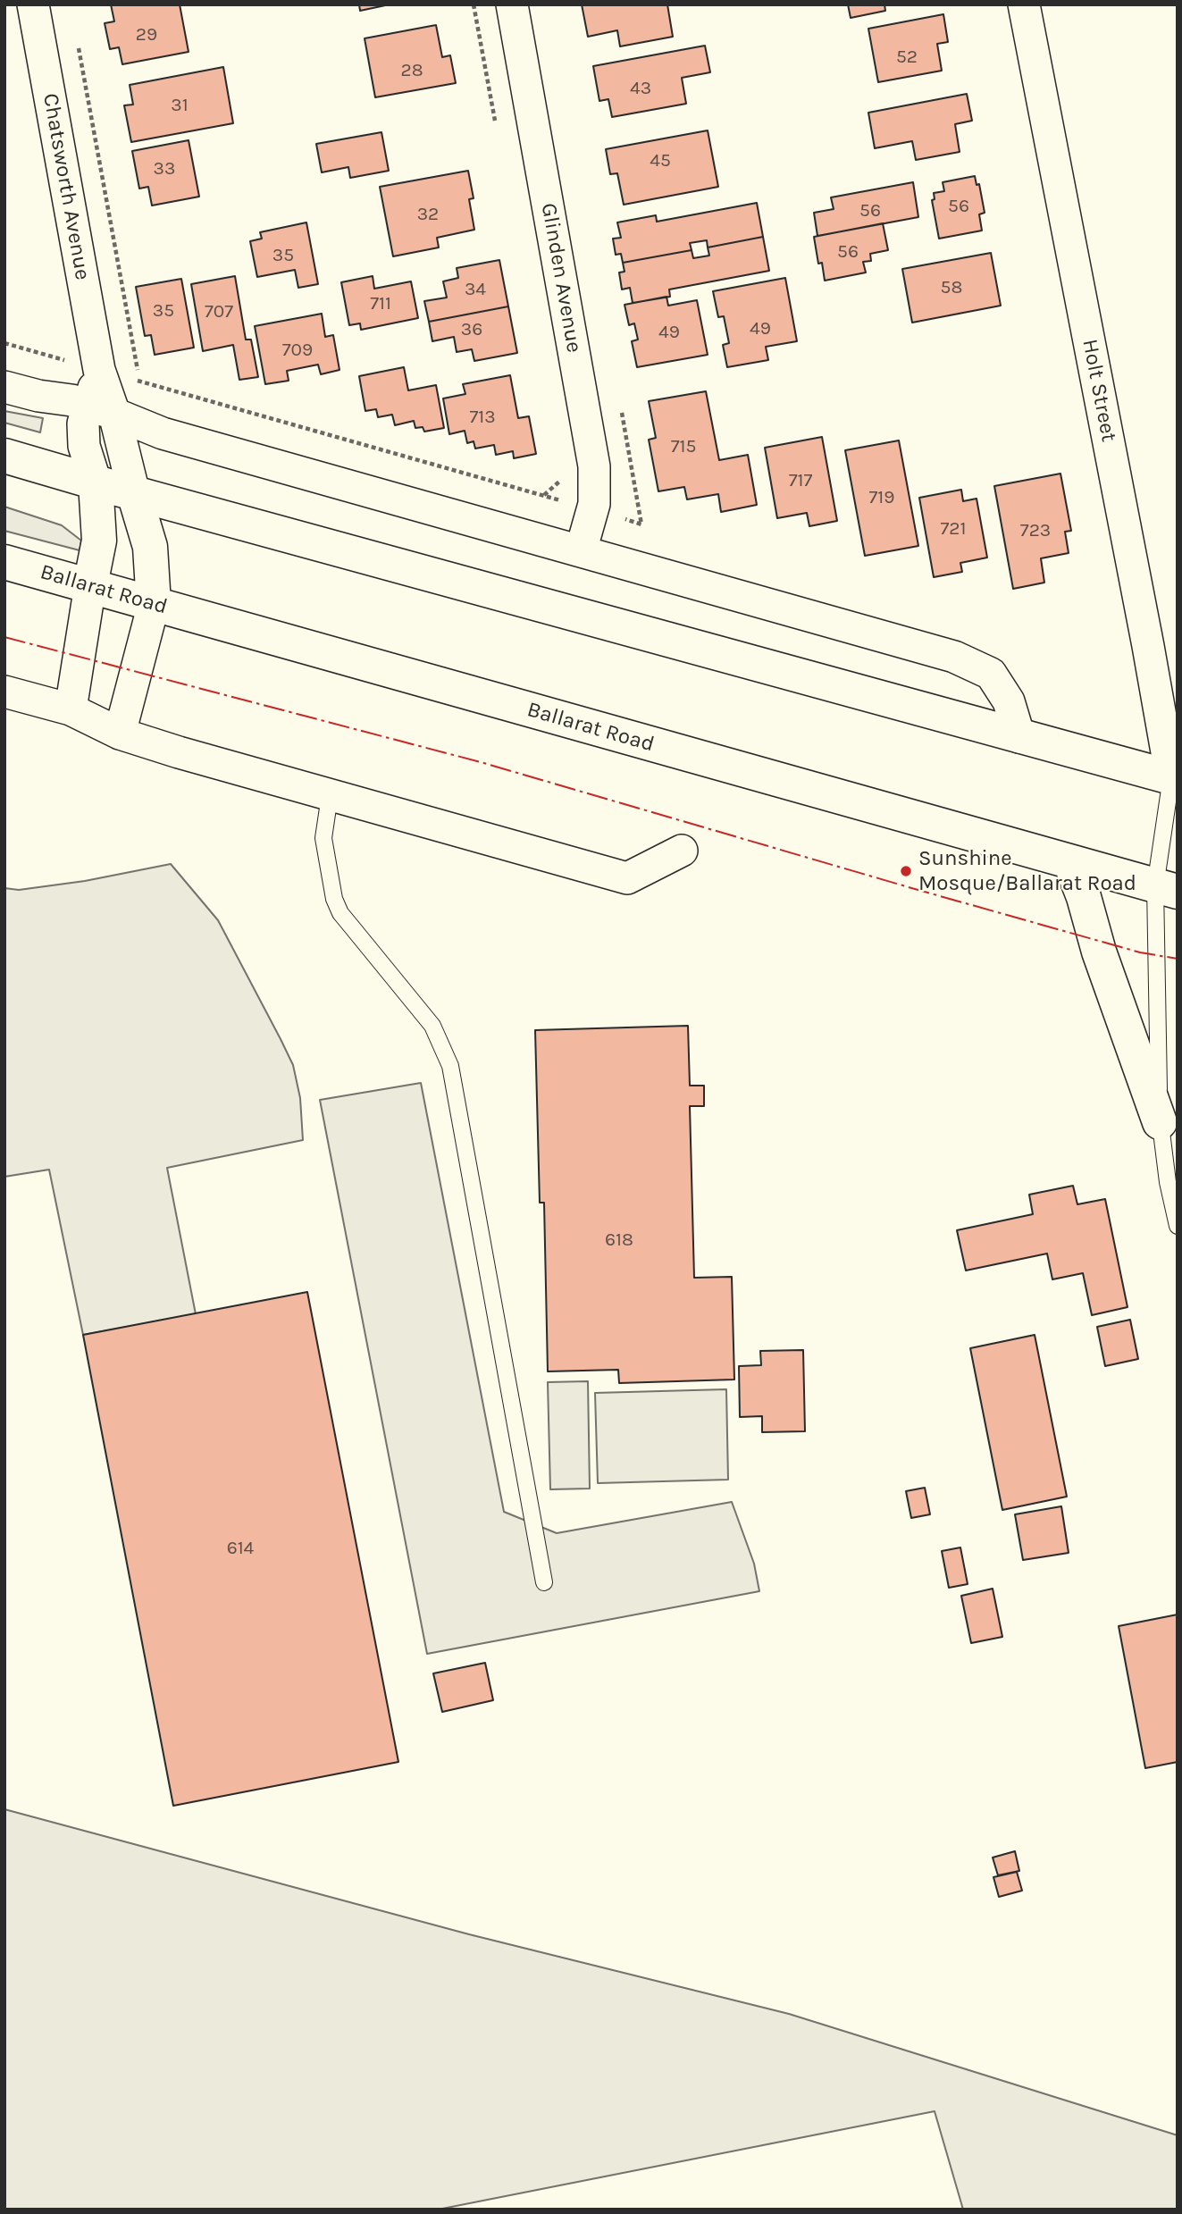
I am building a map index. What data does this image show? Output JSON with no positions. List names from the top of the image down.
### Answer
{
  "streets": {
    "highway": ["Ballarat Road"],
    "street": ["Chatsworth Avenue", "Glinden Avenue", "Holt Street"]
  },
  "places": ["Sunshine Mosque/Ballarat Road"],
  "house_numbers": [
    "29",
    "52",
    "28",
    "43",
    "31",
    "45",
    "33",
    "56",
    "56",
    "32",
    "56",
    "35",
    "58",
    "34",
    "711",
    "35",
    "707",
    "49",
    "36",
    "49",
    "709",
    "713",
    "715",
    "717",
    "719",
    "721",
    "723",
    "618",
    "614"
  ]
}
